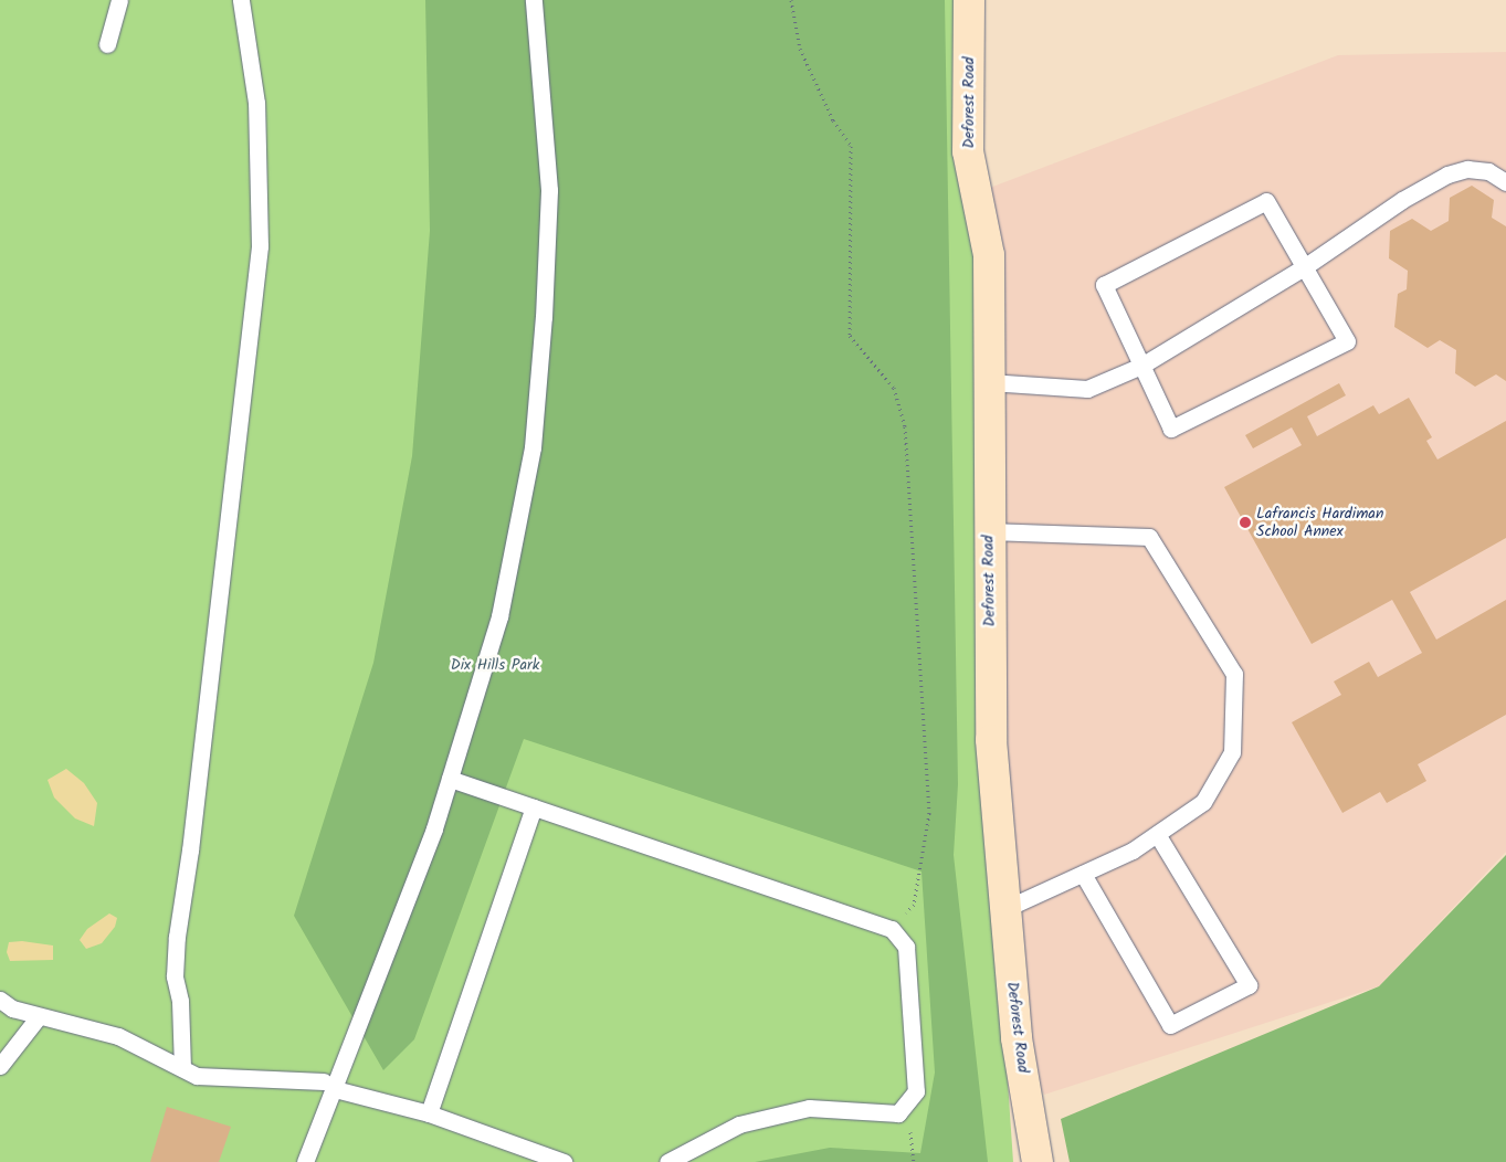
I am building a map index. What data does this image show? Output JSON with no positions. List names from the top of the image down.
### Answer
{
  "streets": {
    "street": ["Deforest Road"]
  },
  "parks": ["Dix Hills Park"],
  "places": ["Lafrancis Hardiman School Annex"]
}
